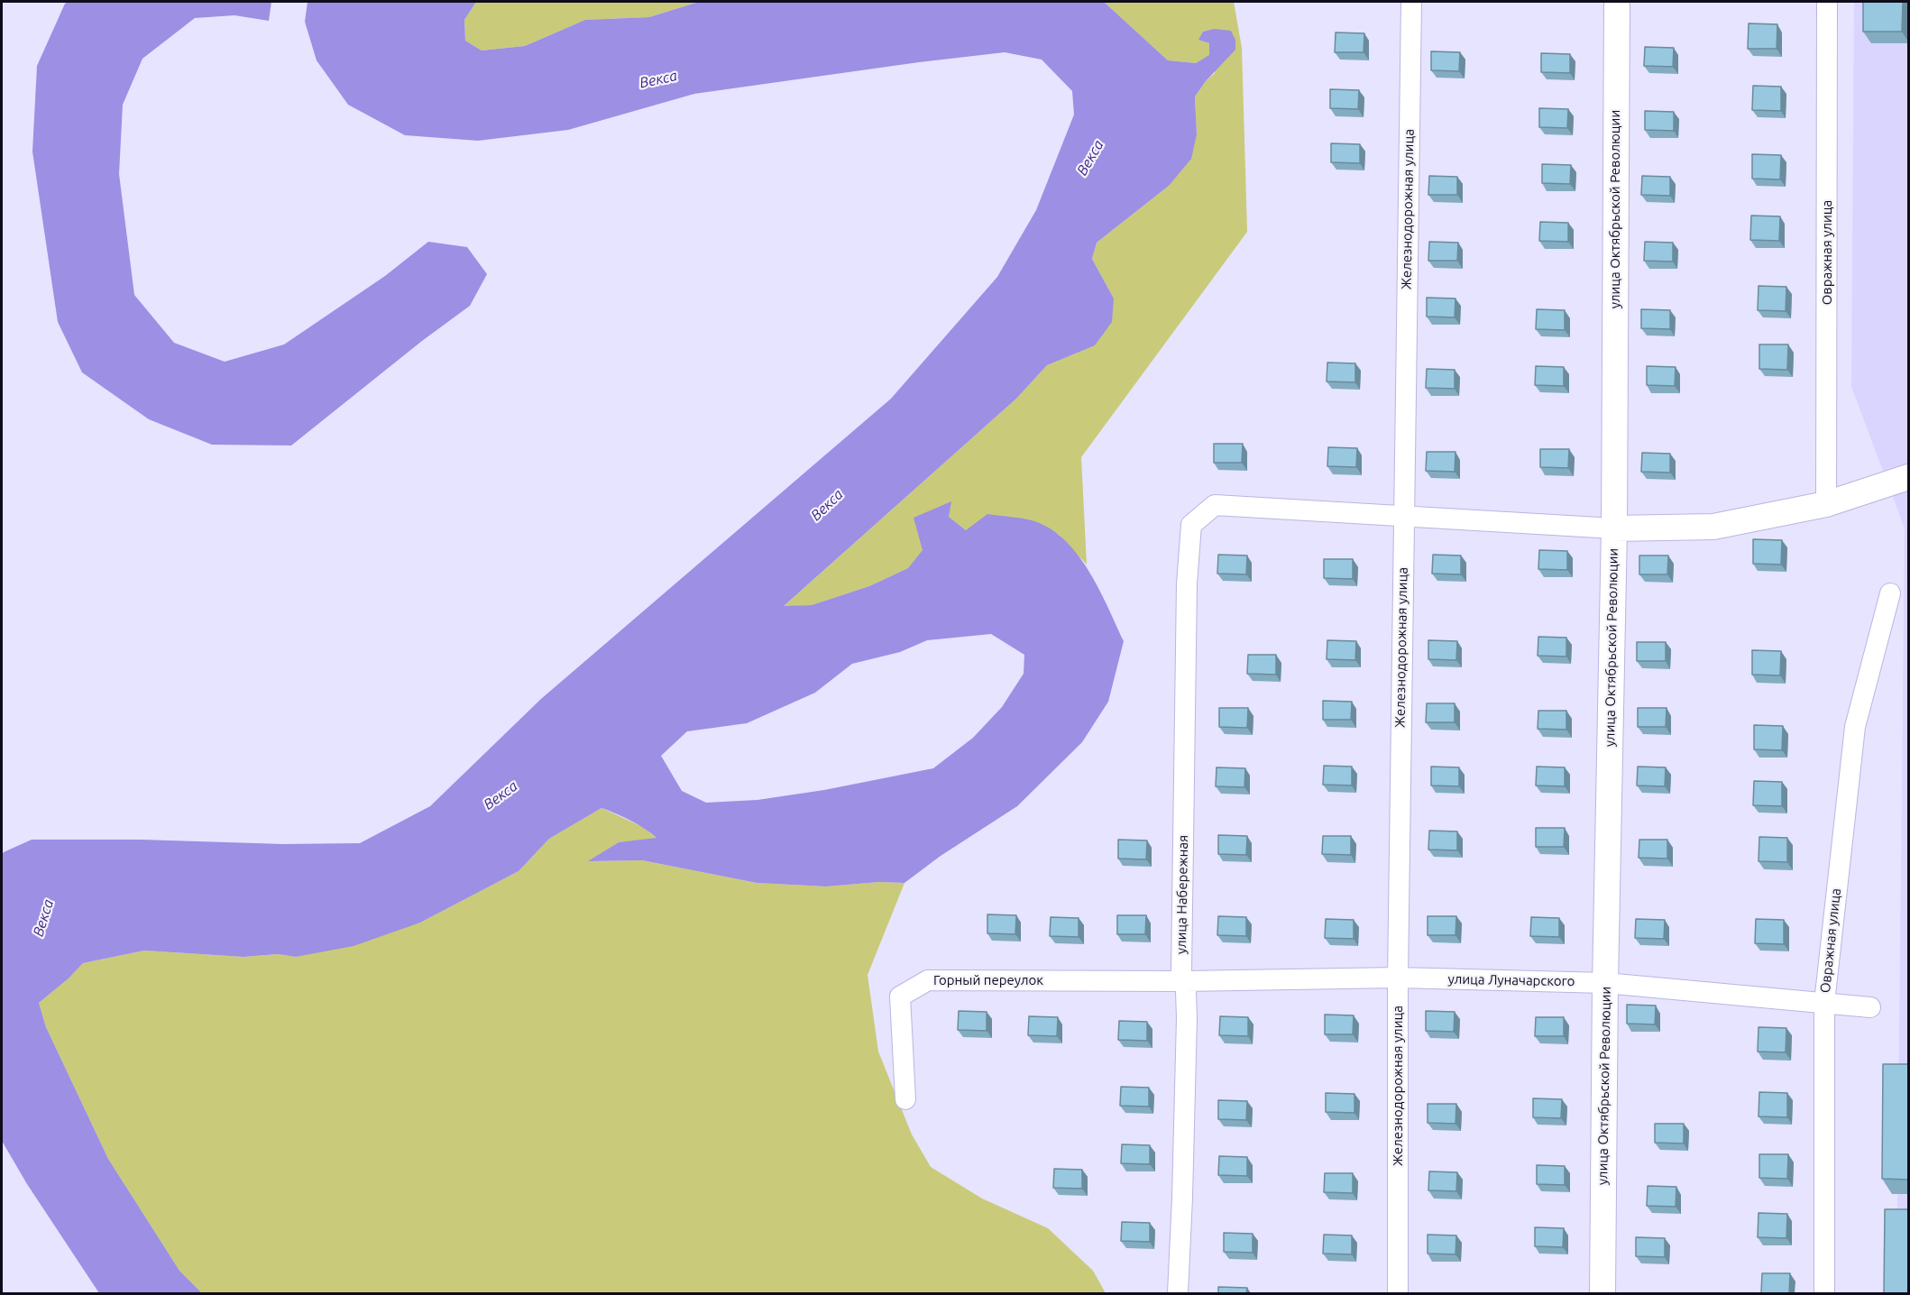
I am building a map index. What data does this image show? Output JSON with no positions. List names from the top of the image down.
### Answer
{
  "streets": {
    "street": [
      "Железнодорожная улица",
      "улица Октябрьской Революции",
      "Овражная улица",
      "улица Набережная",
      "Горный переулок",
      "улица Луначарского"
    ]
  },
  "crossings": [
    ["Железнодорожная улица", "улица Набережная"],
    ["Железнодорожная улица", "улица Луначарского"],
    ["улица Октябрьской Революции", "улица Луначарского"],
    ["Овражная улица", "улица Луначарского"],
    ["улица Набережная", "Горный переулок"],
    ["улица Набережная", "улица Луначарского"],
    ["Горный переулок", "улица Луначарского"]
  ],
  "water": ["Векса"]
}
